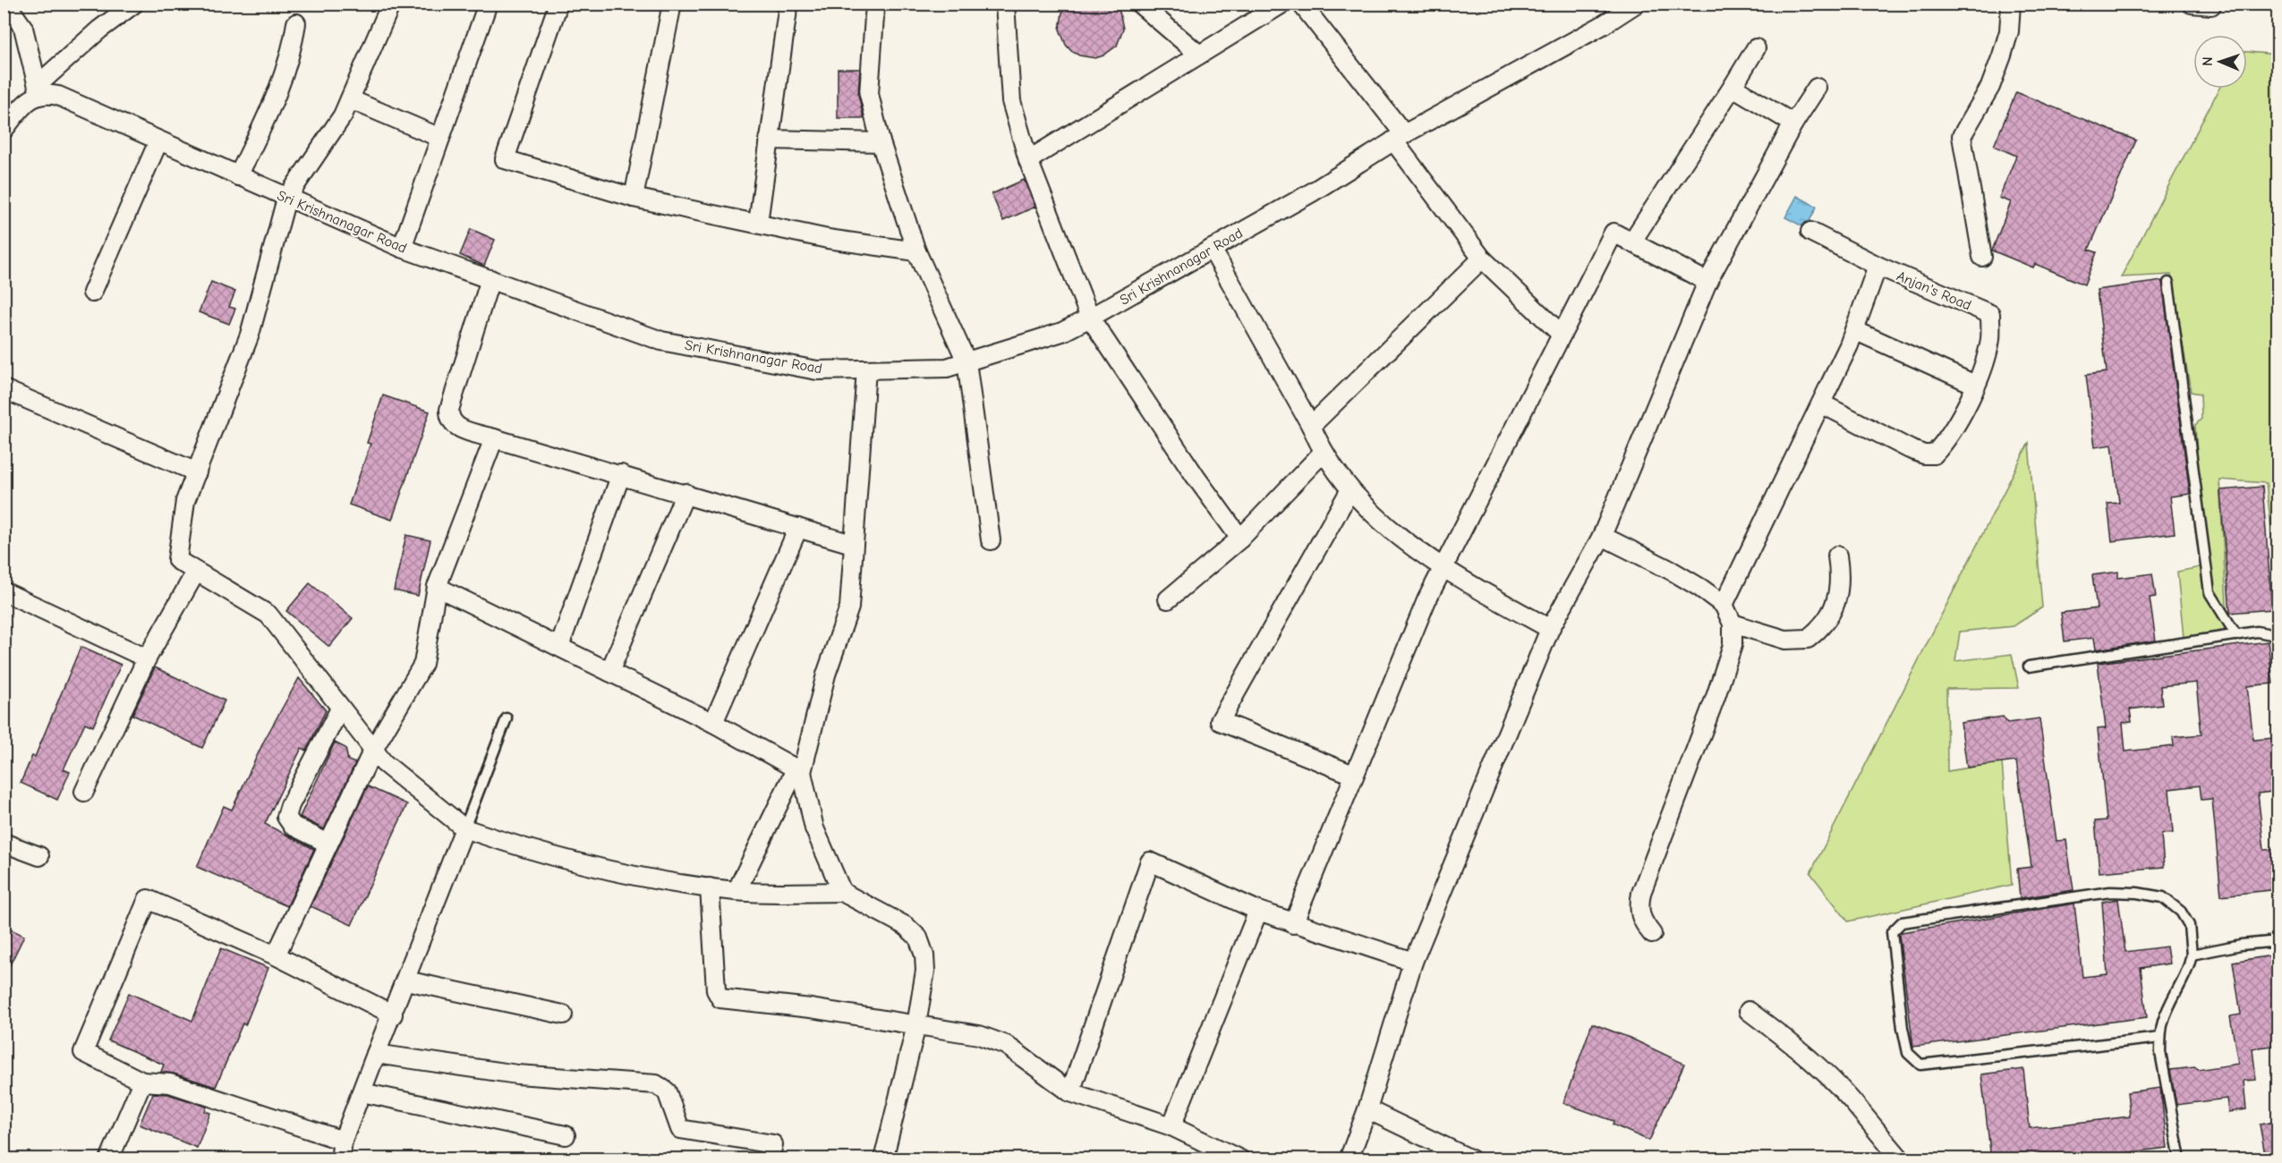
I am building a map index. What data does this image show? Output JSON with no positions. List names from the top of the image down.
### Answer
{
  "streets": {
    "street": ["Sri Krishnanagar Road", "Anjan's Road"]
  },
  "north": "left"
}
